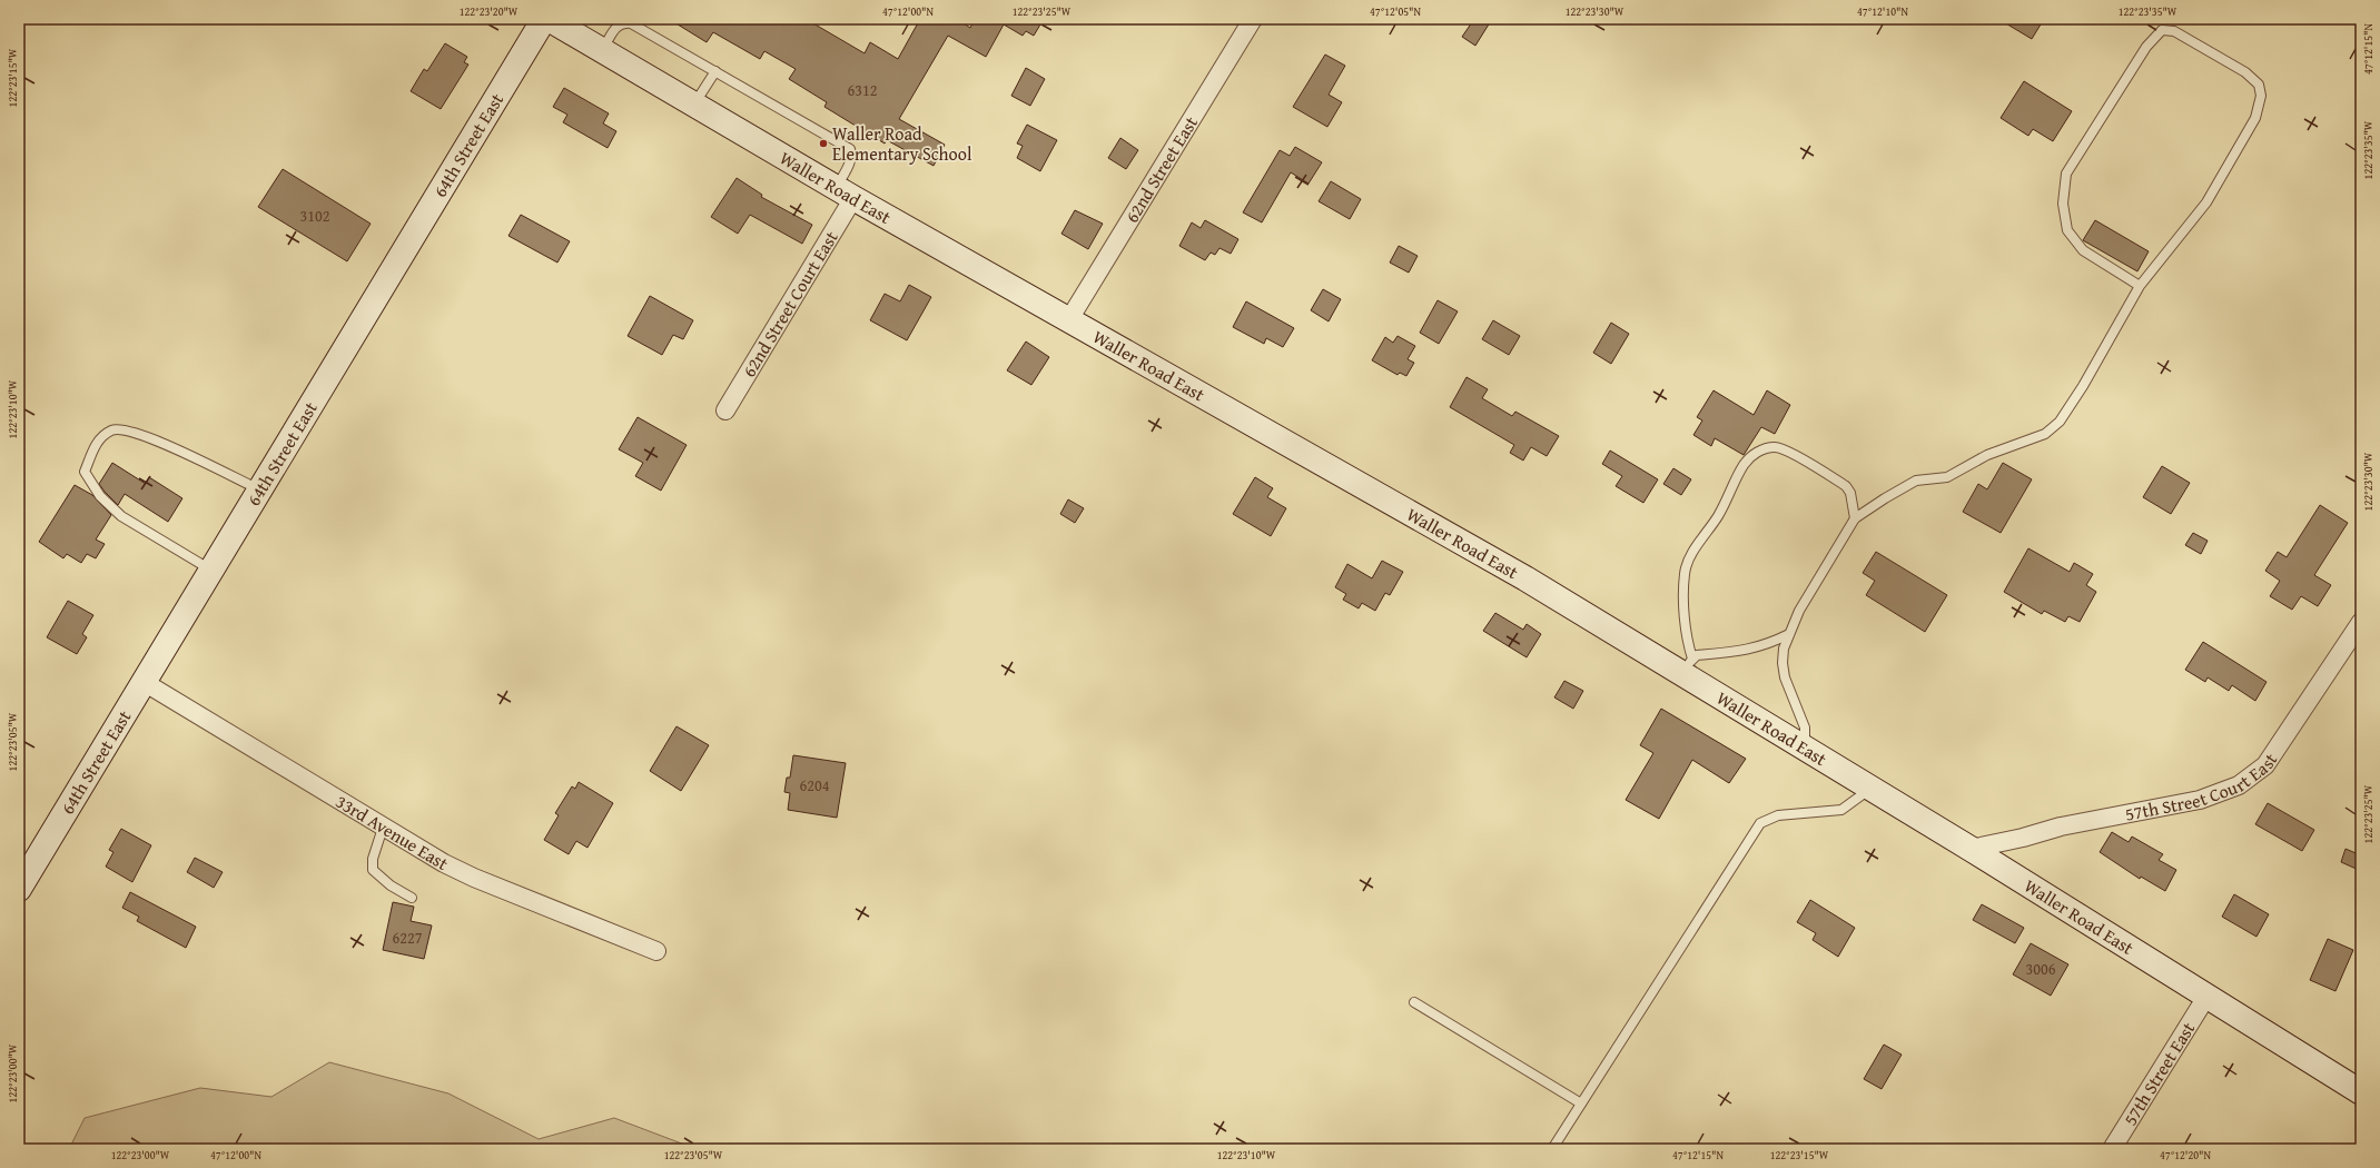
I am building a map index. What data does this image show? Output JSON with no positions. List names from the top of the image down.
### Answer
{
  "streets": {
    "street": [
      "64th Street East",
      "62nd Street East",
      "Waller Road East",
      "62nd Street Court East",
      "57th Street Court East",
      "33rd Avenue East",
      "57th Street East"
    ]
  },
  "crossings": [
    ["64th Street East", "33rd Avenue East"],
    ["62nd Street East", "Waller Road East"],
    ["Waller Road East", "62nd Street Court East"],
    ["Waller Road East", "57th Street Court East"],
    ["Waller Road East", "57th Street East"]
  ],
  "places": ["Waller Road Elementary School"],
  "house_numbers": [
    "6312",
    "3102",
    "6204",
    "6227",
    "3006"
  ],
  "coordinates": [
    "122°23'20\"W",
    "47°12'00\"N",
    "122°23'25\"W",
    "47°12'05\"N",
    "122°23'30\"W",
    "47°12'10\"N",
    "122°23'35\"W",
    "47°12'15\"N",
    "122°23'15\"W",
    "122°23'10\"W",
    "122°23'05\"W",
    "122°23'00\"W",
    "47°12'20\"N"
  ]
}
